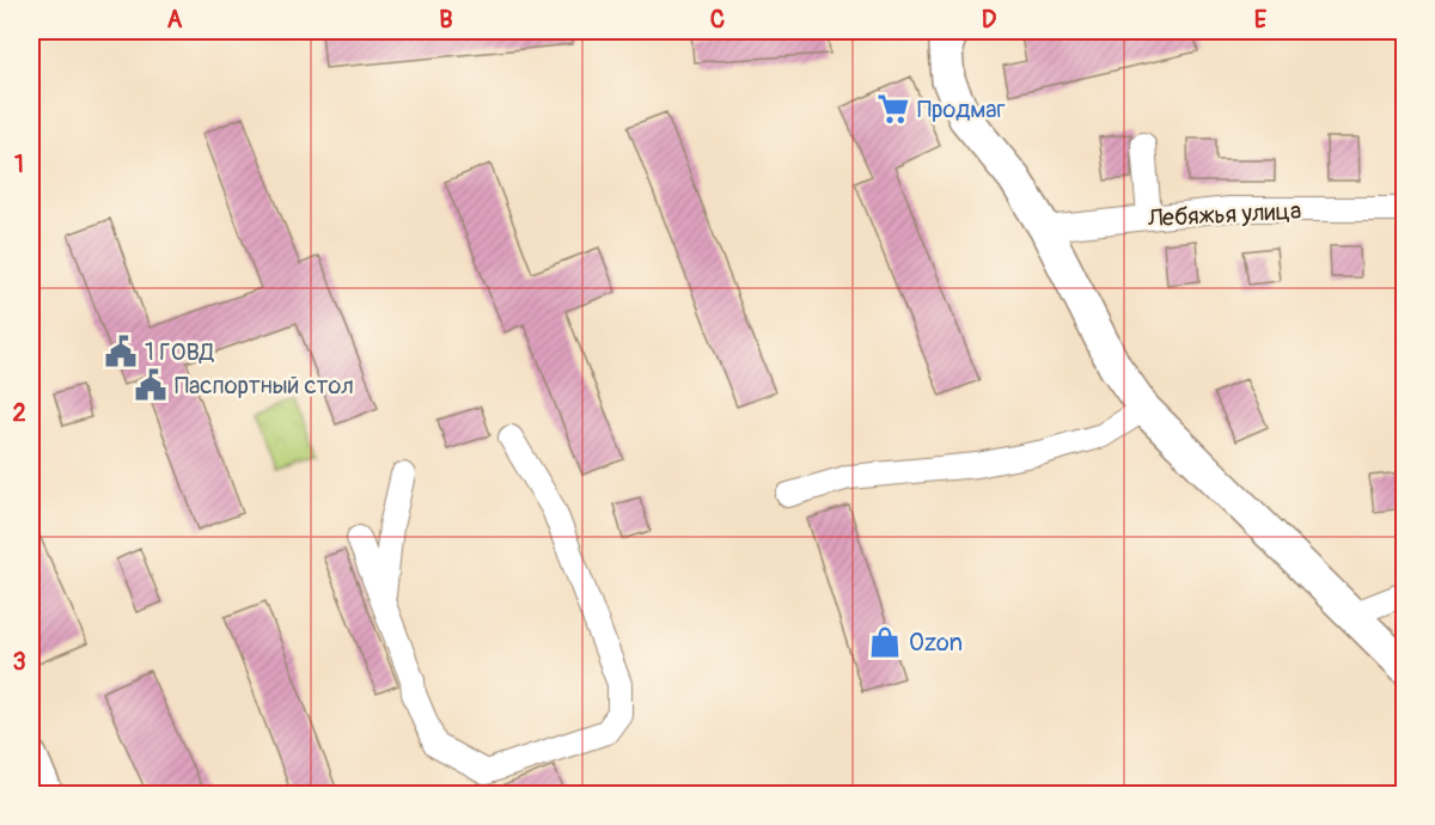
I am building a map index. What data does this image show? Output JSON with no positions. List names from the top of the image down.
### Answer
{
  "streets": {
    "street": ["Лебяжья улица"]
  },
  "places": {
    "supermarket": ["Продмаг"],
    "public building": ["1 ГОВД", "Паспортный стол"],
    "shop": ["Ozon"]
  },
  "grid": {
    "columns": [
      "A",
      "B",
      "C",
      "D",
      "E"
    ],
    "rows": ["1", "2", "3"]
  }
}
